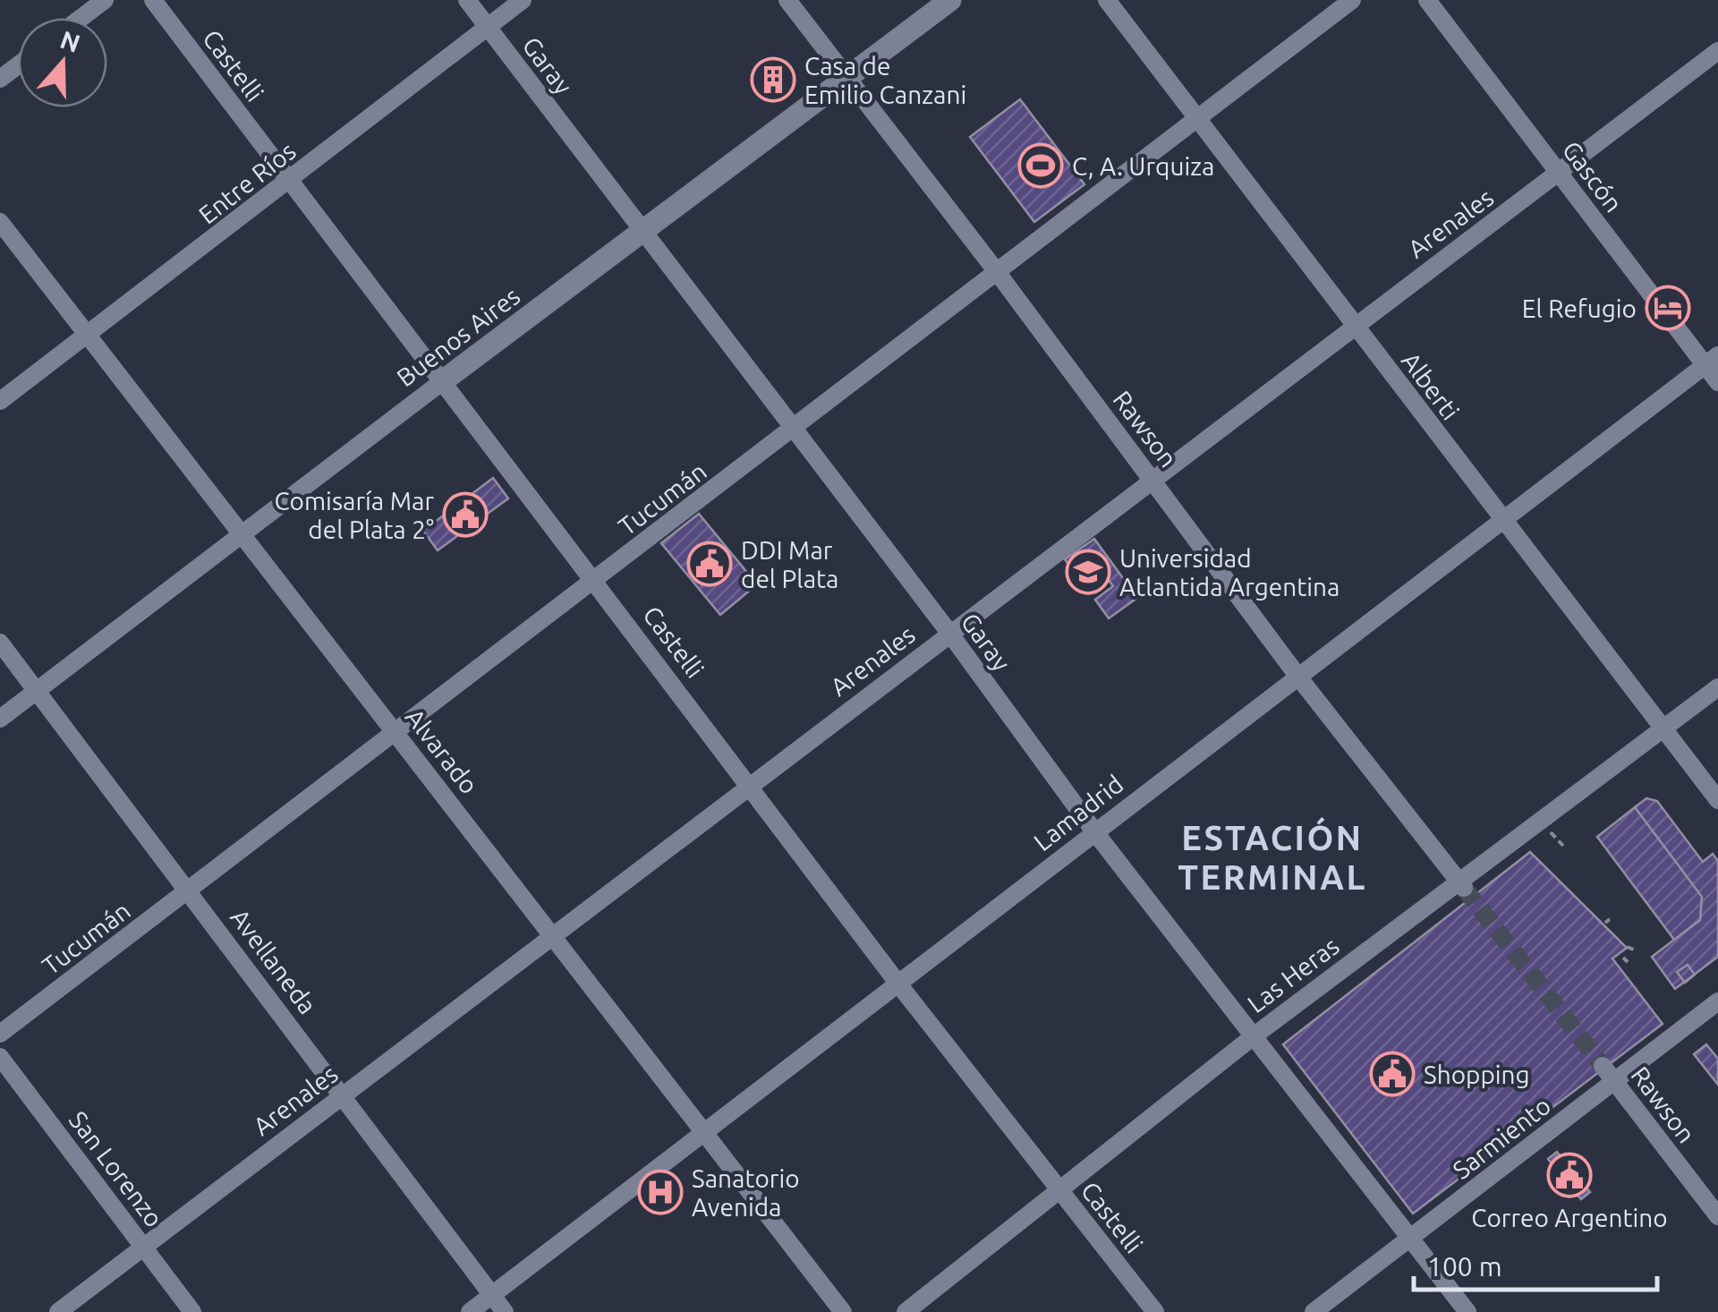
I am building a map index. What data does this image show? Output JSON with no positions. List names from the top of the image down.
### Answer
{
  "streets": {
    "street": [
      "Castelli",
      "Garay",
      "Gascón",
      "Entre Ríos",
      "Arenales",
      "Buenos Aires",
      "Alberti",
      "Rawson",
      "Tucumán",
      "Alvarado",
      "Lamadrid",
      "Avellaneda",
      "Las Heras",
      "Sarmiento",
      "San Lorenzo"
    ]
  },
  "crossings": [
    ["Castelli", "Entre Ríos"],
    ["Castelli", "Arenales"],
    ["Castelli", "Buenos Aires"],
    ["Castelli", "Tucumán"],
    ["Castelli", "Lamadrid"],
    ["Castelli", "Las Heras"],
    ["Garay", "Entre Ríos"],
    ["Garay", "Arenales"],
    ["Garay", "Buenos Aires"],
    ["Garay", "Tucumán"],
    ["Garay", "Lamadrid"],
    ["Garay", "Las Heras"],
    ["Garay", "Sarmiento"],
    ["Gascón", "Arenales"],
    ["Gascón", "Lamadrid"],
    ["Entre Ríos", "Alvarado"],
    ["Arenales", "Alberti"],
    ["Arenales", "Rawson"],
    ["Arenales", "Alvarado"],
    ["Arenales", "Avellaneda"],
    ["Arenales", "San Lorenzo"],
    ["Buenos Aires", "Rawson"],
    ["Buenos Aires", "Alvarado"],
    ["Buenos Aires", "Avellaneda"],
    ["Alberti", "Tucumán"],
    ["Alberti", "Lamadrid"],
    ["Alberti", "Las Heras"],
    ["Rawson", "Tucumán"],
    ["Rawson", "Lamadrid"],
    ["Rawson", "Las Heras"],
    ["Rawson", "Sarmiento"],
    ["Tucumán", "Alvarado"],
    ["Tucumán", "Avellaneda"],
    ["Alvarado", "Lamadrid"],
    ["Lamadrid", "Avellaneda"]
  ],
  "districts": ["ESTACIÓN TERMINAL"],
  "places": {
    "building": ["Casa de Emilio Canzani"],
    "sports": ["C, A. Urquiza"],
    "hotel": ["El Refugio"],
    "public building": [
      "Comisaría Mar del Plata 2°",
      "DDI Mar del Plata",
      "Shopping",
      "Correo Argentino"
    ],
    "school or university": ["Universidad Atlantida Argentina"],
    "hospital": ["Sanatorio Avenida"]
  },
  "scale_bar": "100 m",
  "north": "top"
}
